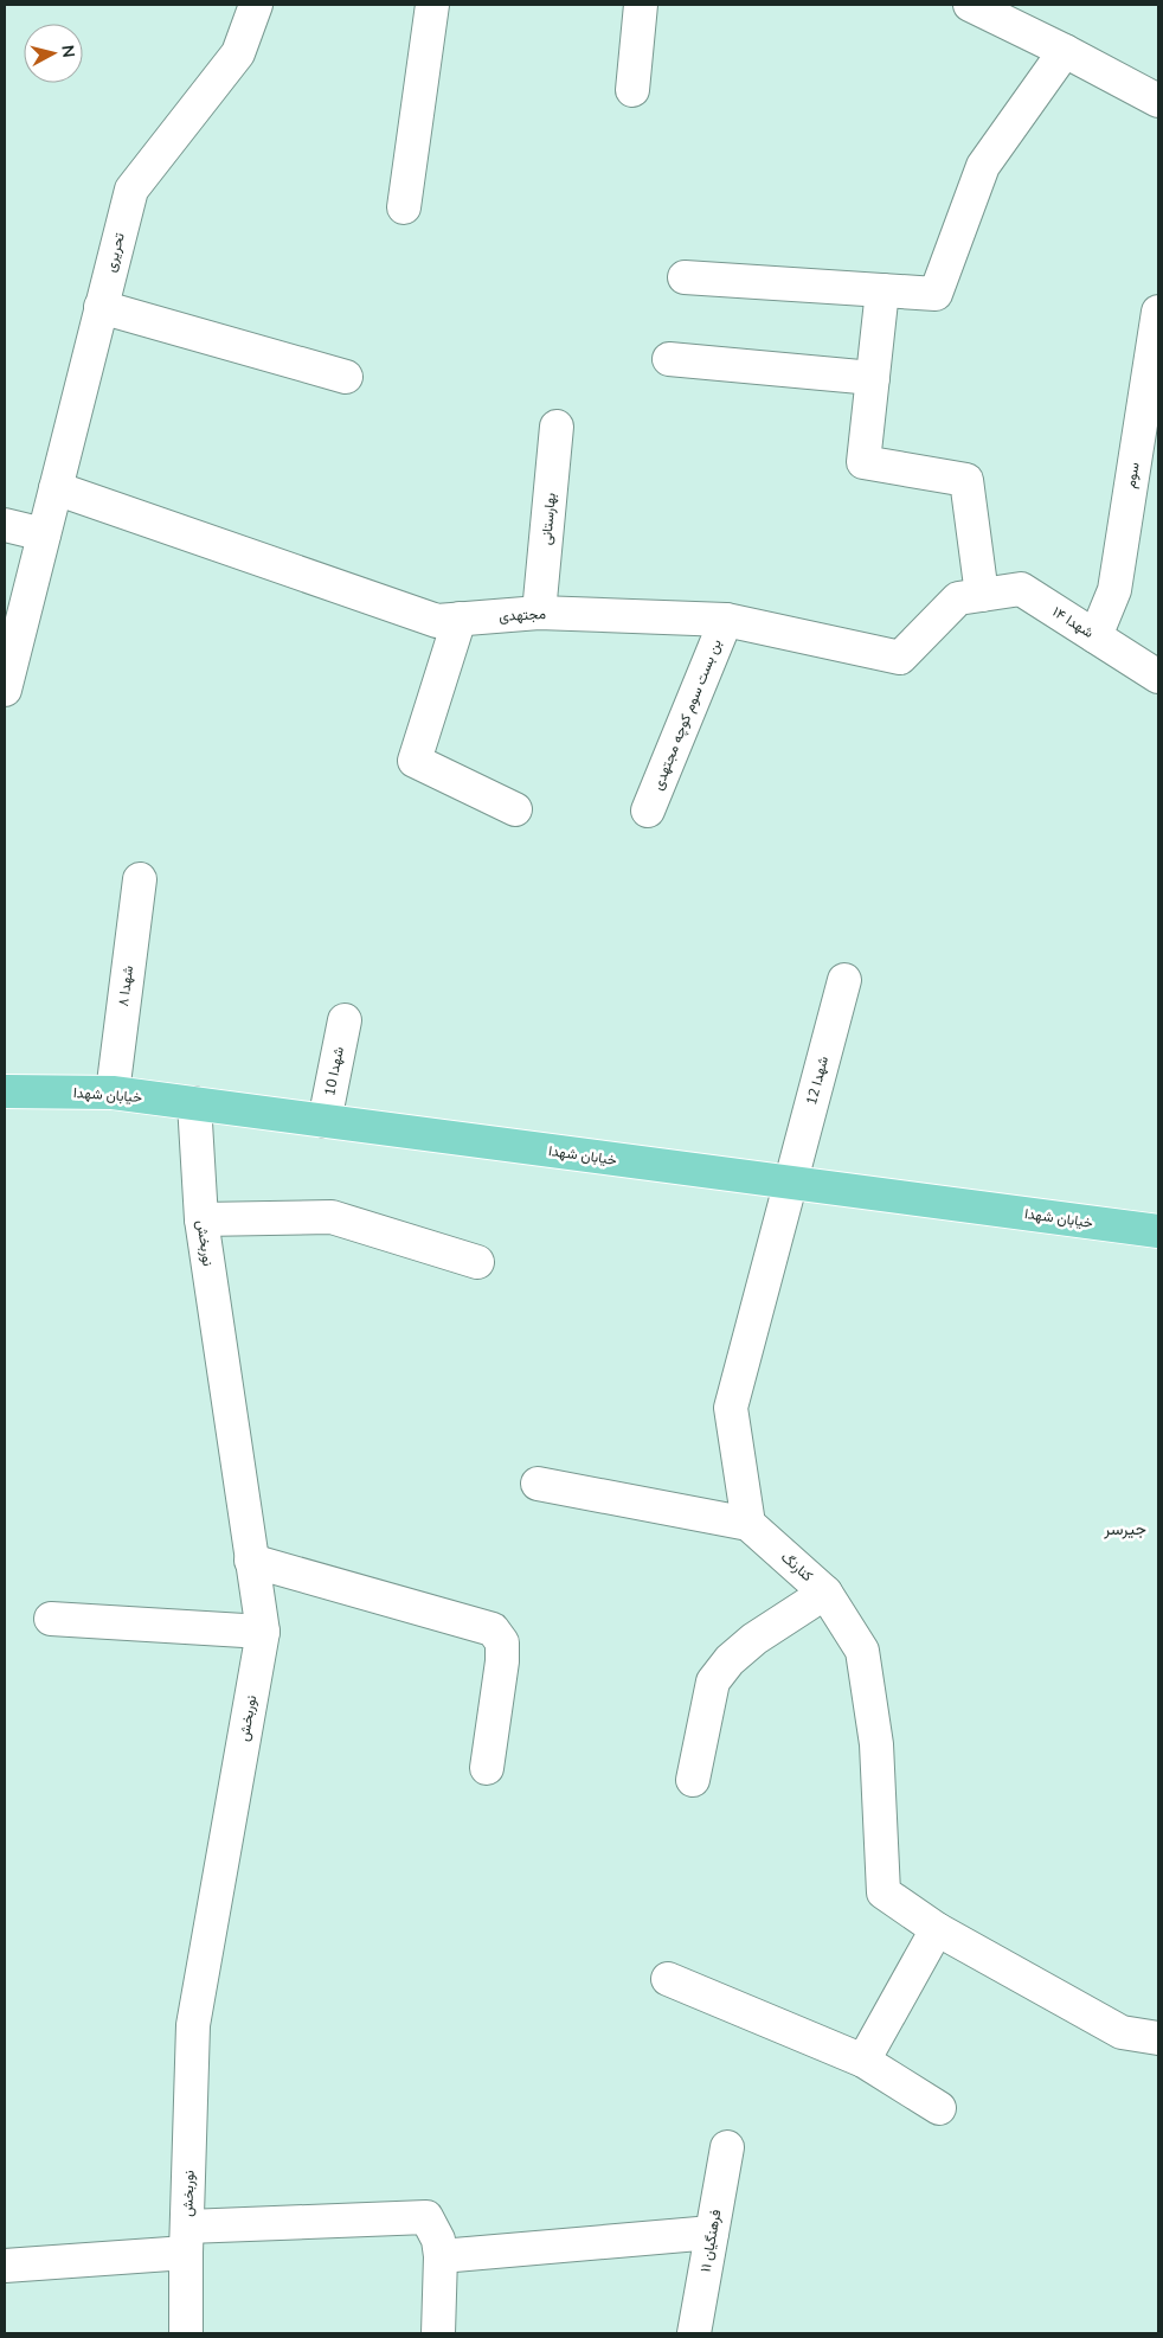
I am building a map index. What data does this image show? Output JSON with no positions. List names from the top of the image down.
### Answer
{
  "streets": {
    "main road": ["خیابان شهدا"],
    "street": [
      "تحریری",
      "سوم",
      "بهارستانی",
      "مجتهدی",
      "شهدا ۱۴",
      "بن بست سوم کوچه مجتهدی",
      "شهدا ۸",
      "شهدا 10",
      "شهدا 12",
      "نوربخش",
      "کنارنگ",
      "فرهنگیان ۱۱"
    ]
  },
  "crossings": [
    ["تحریری", "مجتهدی"],
    ["سوم", "شهدا ۱۴"],
    ["بهارستانی", "مجتهدی"],
    ["مجتهدی", "شهدا ۱۴"],
    ["مجتهدی", "بن بست سوم کوچه مجتهدی"],
    ["شهدا ۸", "خیابان شهدا"],
    ["شهدا 10", "خیابان شهدا"],
    ["شهدا 12", "خیابان شهدا"],
    ["خیابان شهدا", "نوربخش"]
  ],
  "districts": ["جیرسر"],
  "north": "right"
}
